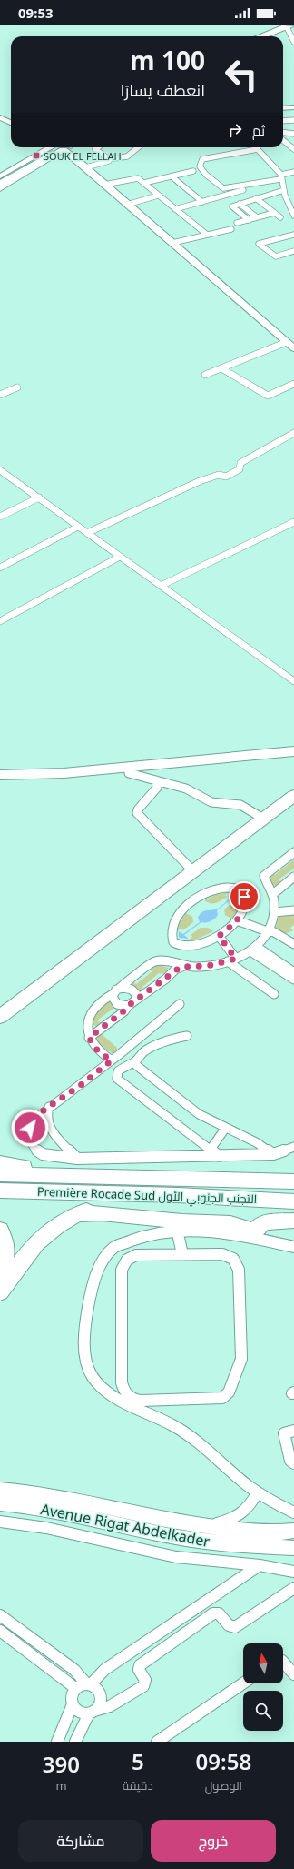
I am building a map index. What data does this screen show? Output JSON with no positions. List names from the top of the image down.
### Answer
{
  "streets": {
    "highway": ["Première Rocade Sud التجنب الجنوبي الأول"],
    "street": ["Avenue Rigat Abdelkader"]
  },
  "places": {
    "transit": ["SOUK EL FELLAH"]
  },
  "north": "top",
  "page": {
    "status": "09:53",
    "turn": ["100 m", "انعطف يسارًا"],
    "then": "ثم",
    "eta": [
      "09:58",
      "الوصول",
      "5",
      "دقيقة",
      "390",
      "m"
    ],
    "buttons": ["خروج", "مشاركة"]
  }
}
